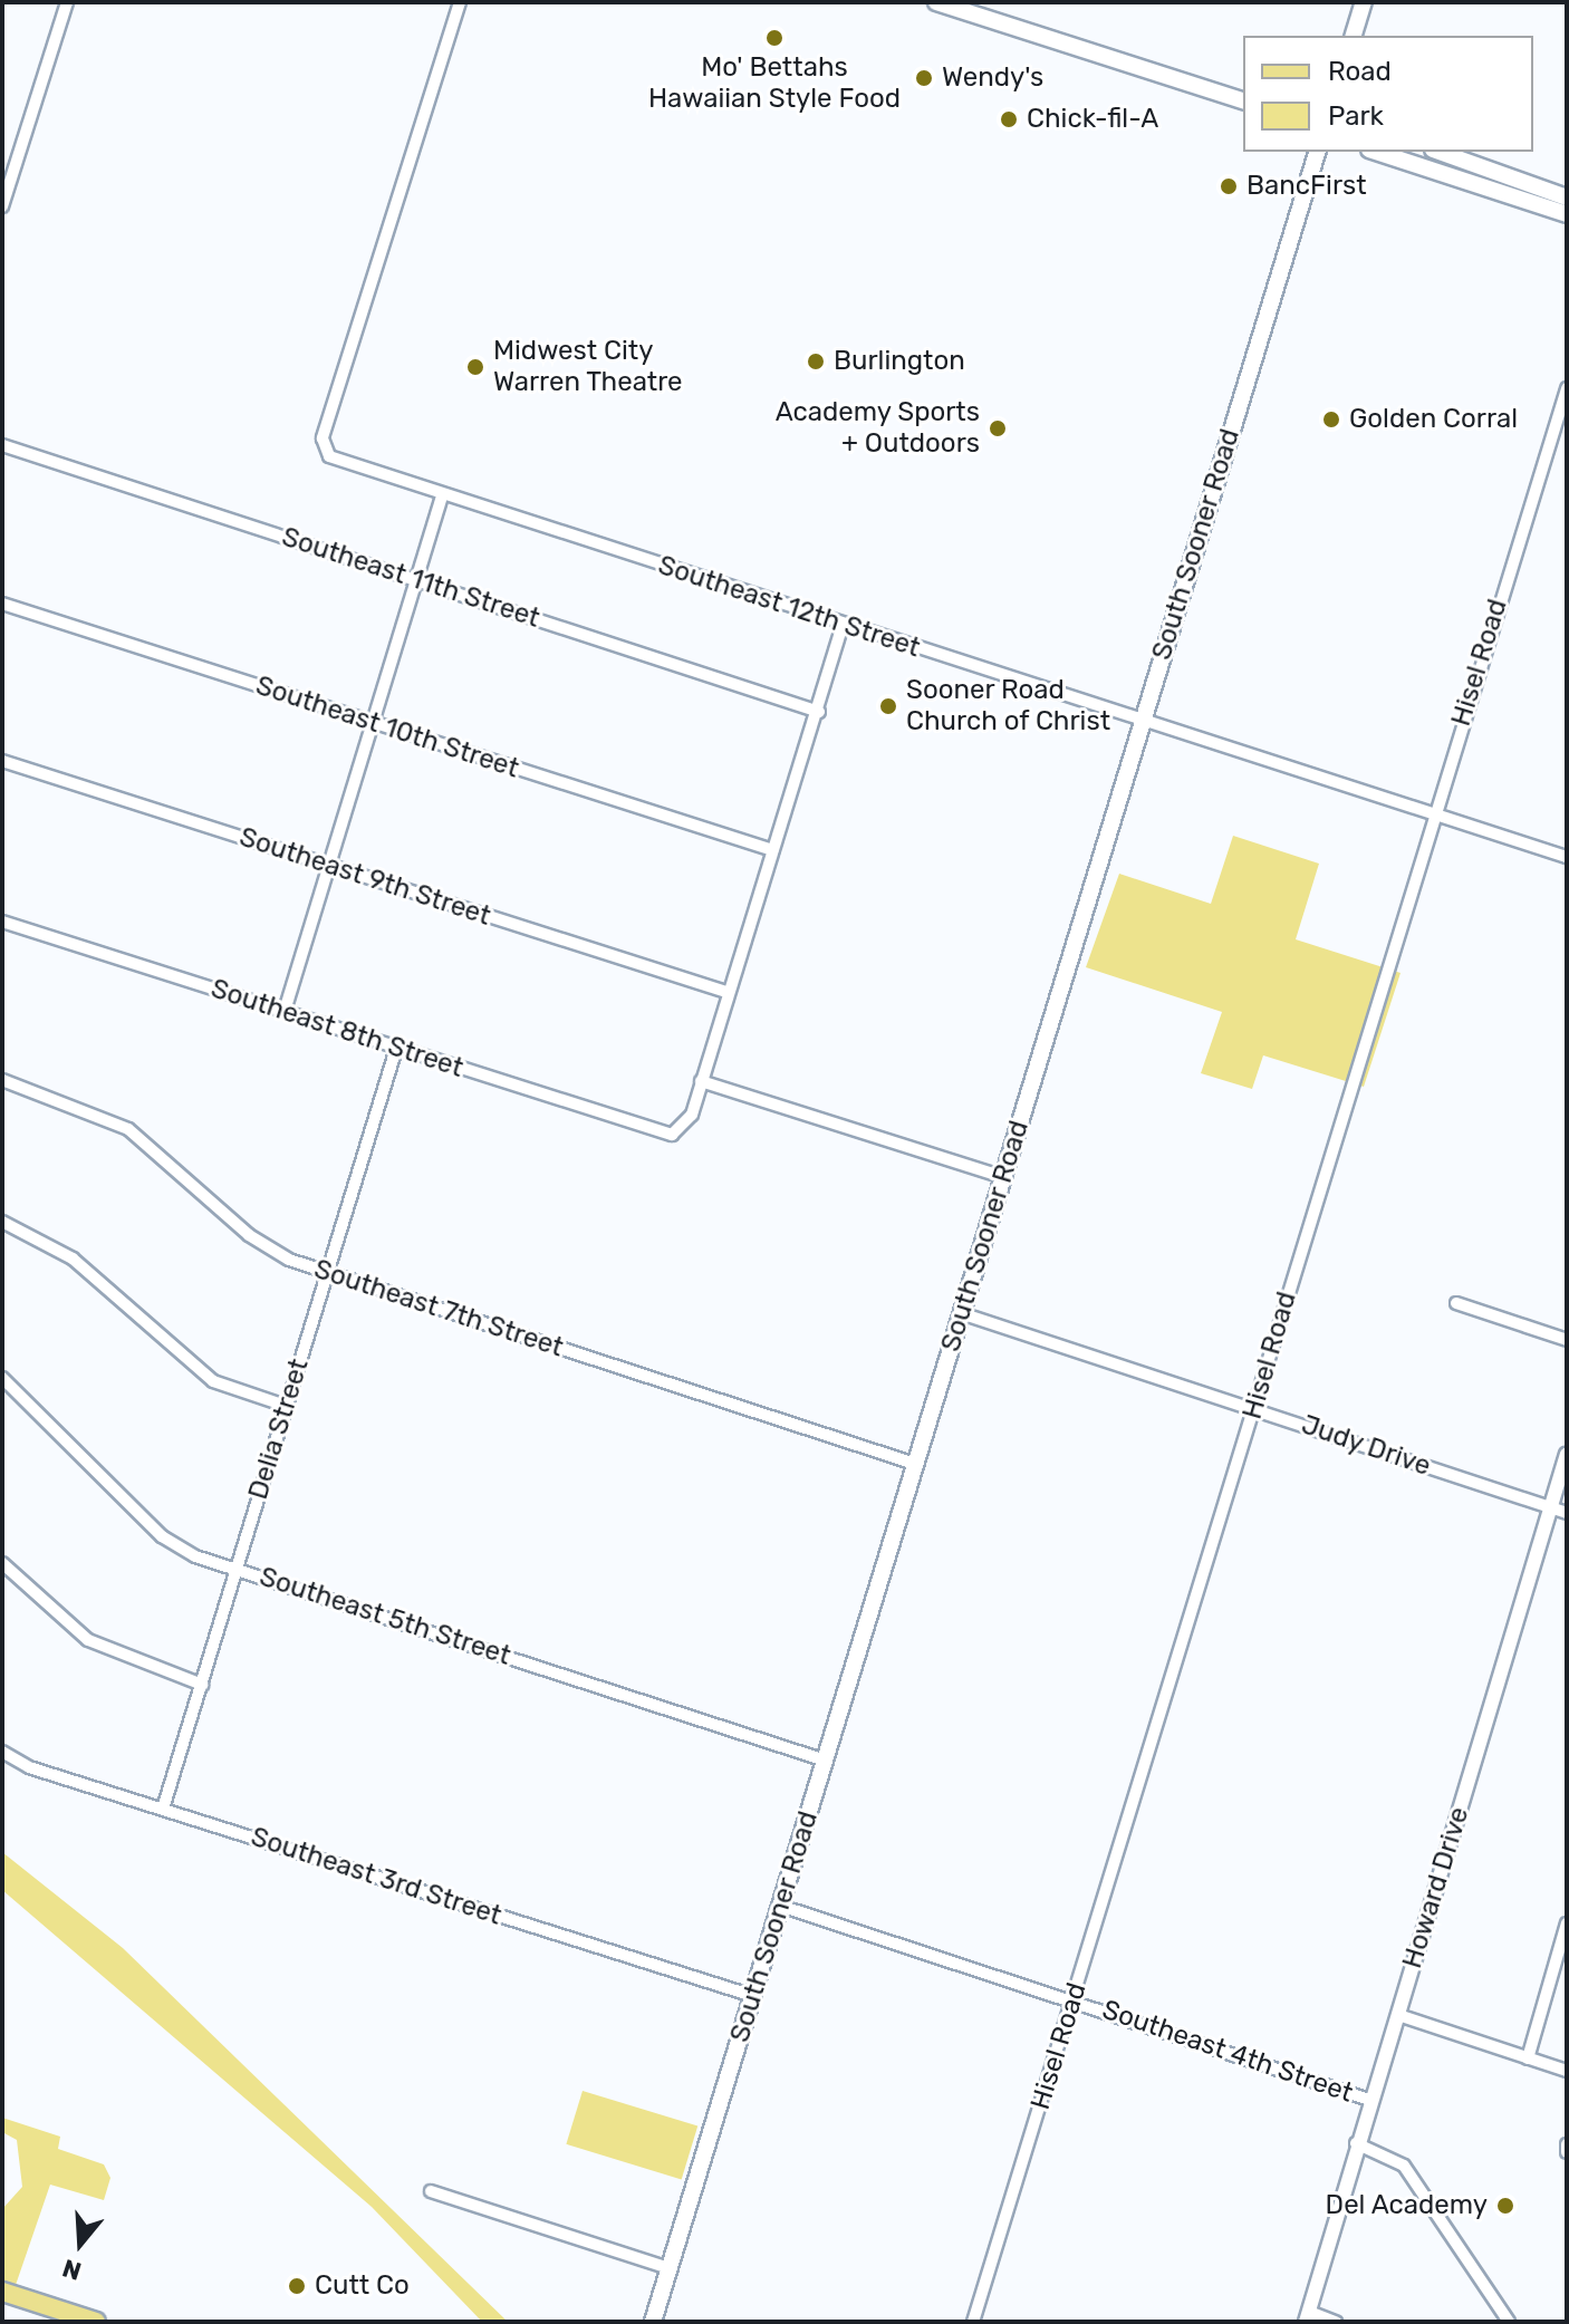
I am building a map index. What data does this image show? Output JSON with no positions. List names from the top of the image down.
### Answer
{
  "streets": {
    "main road": ["South Sooner Road"],
    "street": [
      "Southeast 11th Street",
      "Southeast 12th Street",
      "Hisel Road",
      "Southeast 10th Street",
      "Southeast 9th Street",
      "Southeast 8th Street",
      "Southeast 7th Street",
      "Delia Street",
      "Judy Drive",
      "Southeast 5th Street",
      "Southeast 3rd Street",
      "Howard Drive",
      "Southeast 4th Street"
    ]
  },
  "crossings": [
    ["South Sooner Road", "Southeast 12th Street"],
    ["South Sooner Road", "Southeast 7th Street"],
    ["South Sooner Road", "Judy Drive"],
    ["South Sooner Road", "Southeast 5th Street"],
    ["South Sooner Road", "Southeast 3rd Street"],
    ["South Sooner Road", "Southeast 4th Street"],
    ["Southeast 12th Street", "Hisel Road"],
    ["Hisel Road", "Judy Drive"],
    ["Hisel Road", "Southeast 4th Street"],
    ["Southeast 8th Street", "Delia Street"],
    ["Southeast 7th Street", "Delia Street"],
    ["Delia Street", "Southeast 5th Street"],
    ["Delia Street", "Southeast 3rd Street"],
    ["Judy Drive", "Howard Drive"],
    ["Howard Drive", "Southeast 4th Street"]
  ],
  "places": [
    "Mo' Bettahs Hawaiian Style Food",
    "Wendy's",
    "Chick-fil-A",
    "BancFirst",
    "Burlington",
    "Midwest City Warren Theatre",
    "Golden Corral",
    "Academy Sports + Outdoors",
    "Sooner Road Church of Christ",
    "Del Academy",
    "Cutt Co"
  ],
  "legend": ["Road", "Park"],
  "north": "bottom"
}
